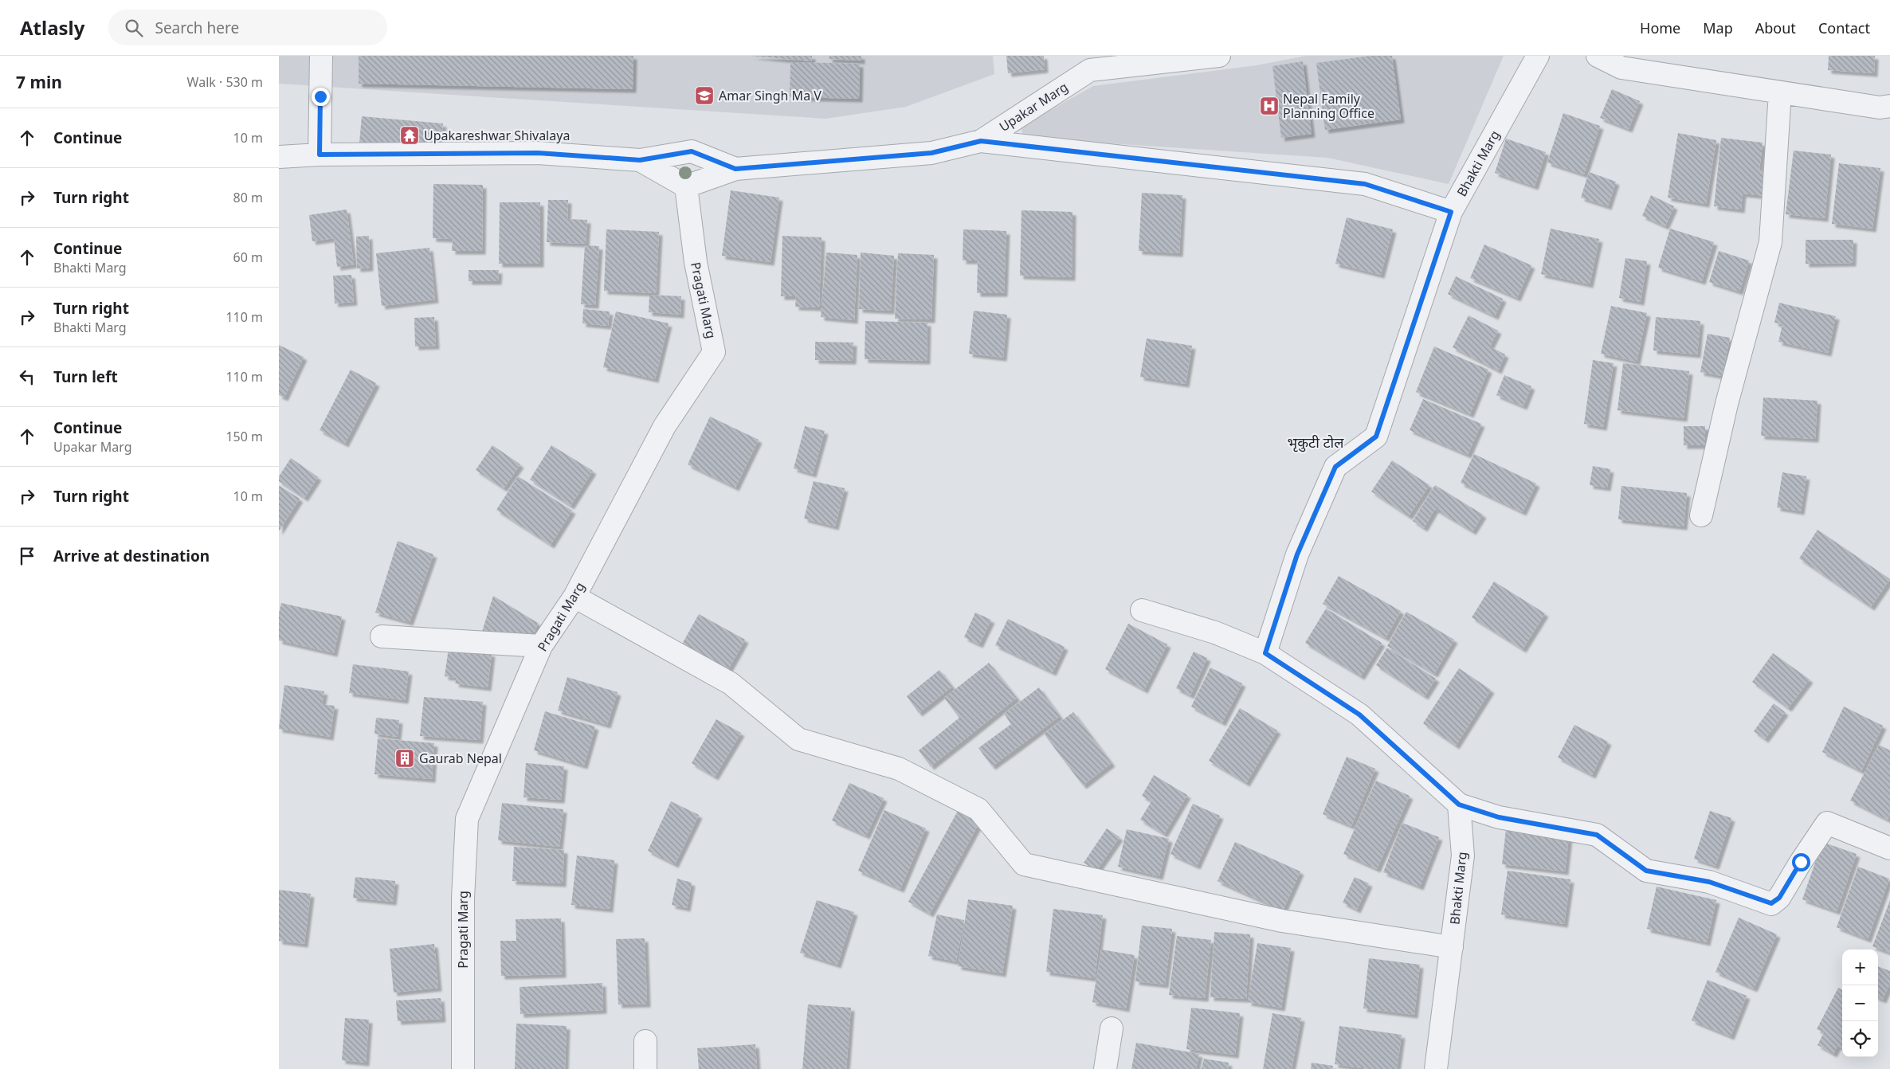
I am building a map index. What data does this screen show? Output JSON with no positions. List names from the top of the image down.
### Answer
{
  "streets": {
    "street": ["Upakar Marg", "Bhakti Marg", "Pragati Marg"]
  },
  "districts": ["भृकुटी टोल"],
  "places": {
    "school or university": ["Amar Singh Ma V"],
    "hospital": ["Nepal Family Planning Office"],
    "temple": ["Upakareshwar Shivalaya"],
    "building": ["Gaurab Nepal"]
  },
  "page": {
    "header": "Atlasly",
    "search": "Search here",
    "nav": [
      "Home",
      "Map",
      "About",
      "Contact"
    ],
    "heading": ["7 min", "Walk · 530 m"],
    "list": [
      ["Continue", "10 m"],
      ["Turn right", "80 m"],
      ["Continue", "Bhakti Marg", "60 m"],
      ["Turn right", "Bhakti Marg", "110 m"],
      ["Turn left", "110 m"],
      ["Continue", "Upakar Marg", "150 m"],
      ["Turn right", "10 m"],
      "Arrive at destination"
    ],
    "map_buttons": ["+", "−"]
  }
}
